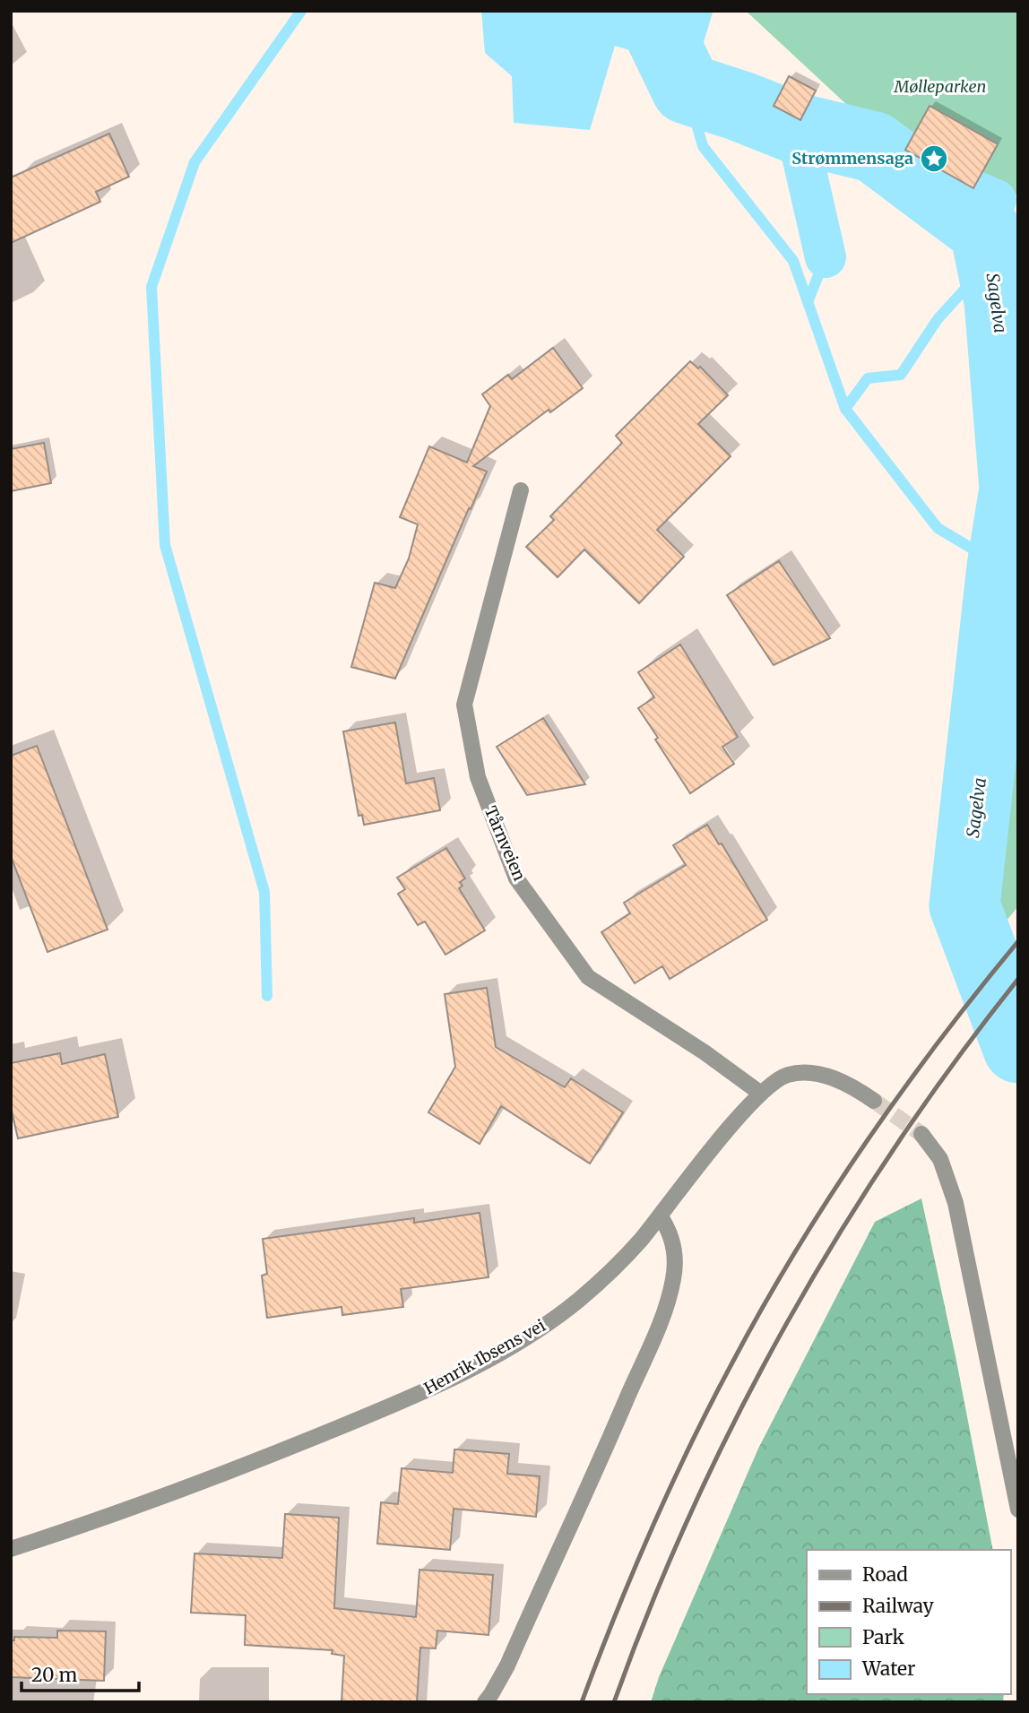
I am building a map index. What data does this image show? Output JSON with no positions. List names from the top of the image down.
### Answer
{
  "streets": {
    "street": ["Tårnveien", "Henrik Ibsens vei"]
  },
  "crossings": [
    ["Tårnveien", "Henrik Ibsens vei"]
  ],
  "water": ["Sagelva"],
  "parks": ["Mølleparken"],
  "places": {
    "place": ["Strømmensaga"]
  },
  "legend": [
    "Road",
    "Railway",
    "Park",
    "Water"
  ],
  "scale_bar": "20 m"
}
